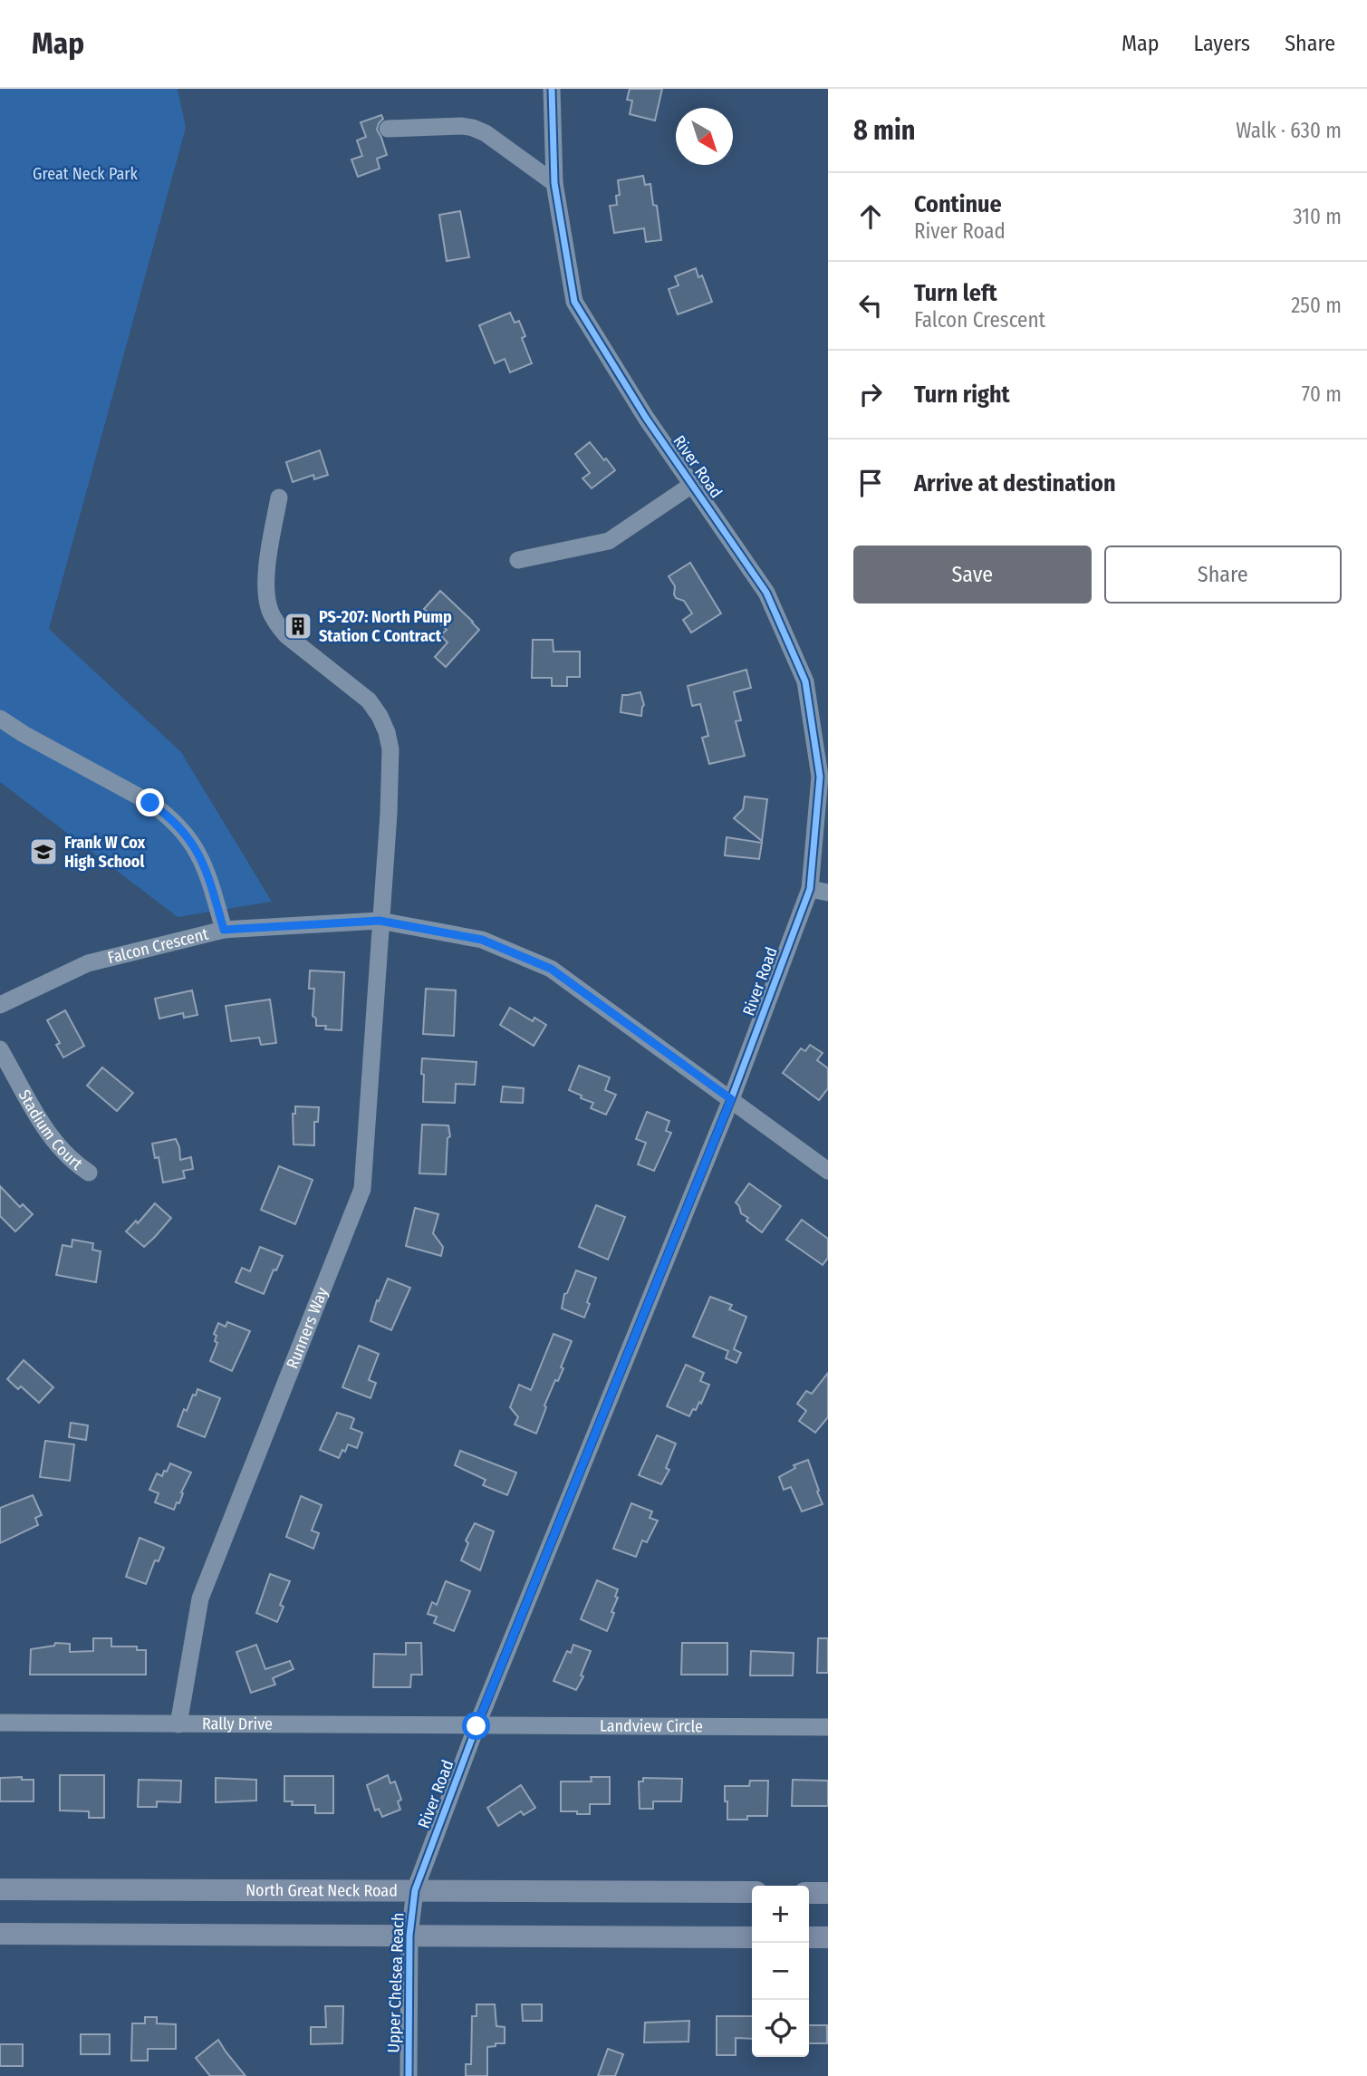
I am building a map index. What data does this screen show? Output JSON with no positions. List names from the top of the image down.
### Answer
{
  "streets": {
    "main road": ["North Great Neck Road"],
    "street": [
      "River Road",
      "Falcon Crescent",
      "Stadium Court",
      "Runners Way",
      "Rally Drive",
      "Landview Circle",
      "Upper Chelsea Reach"
    ]
  },
  "crossings": [
    ["River Road", "Falcon Crescent"],
    ["River Road", "Rally Drive"],
    ["River Road", "Landview Circle"],
    ["River Road", "North Great Neck Road"],
    ["River Road", "Upper Chelsea Reach"],
    ["Falcon Crescent", "Runners Way"],
    ["Runners Way", "Rally Drive"],
    ["Rally Drive", "Landview Circle"],
    ["North Great Neck Road", "Upper Chelsea Reach"]
  ],
  "parks": ["Great Neck Park"],
  "places": {
    "building": ["PS-207: North Pump Station C Contract"],
    "school or university": ["Frank W Cox High School"]
  },
  "north": "bottom right",
  "page": {
    "header": "Map",
    "nav": ["Map", "Layers", "Share"],
    "heading": ["8 min", "Walk · 630 m"],
    "list": [
      ["Continue", "River Road", "310 m"],
      ["Turn left", "Falcon Crescent", "250 m"],
      ["Turn right", "70 m"],
      "Arrive at destination"
    ],
    "buttons": ["Save", "Share"],
    "map_buttons": ["+", "−"]
  }
}
